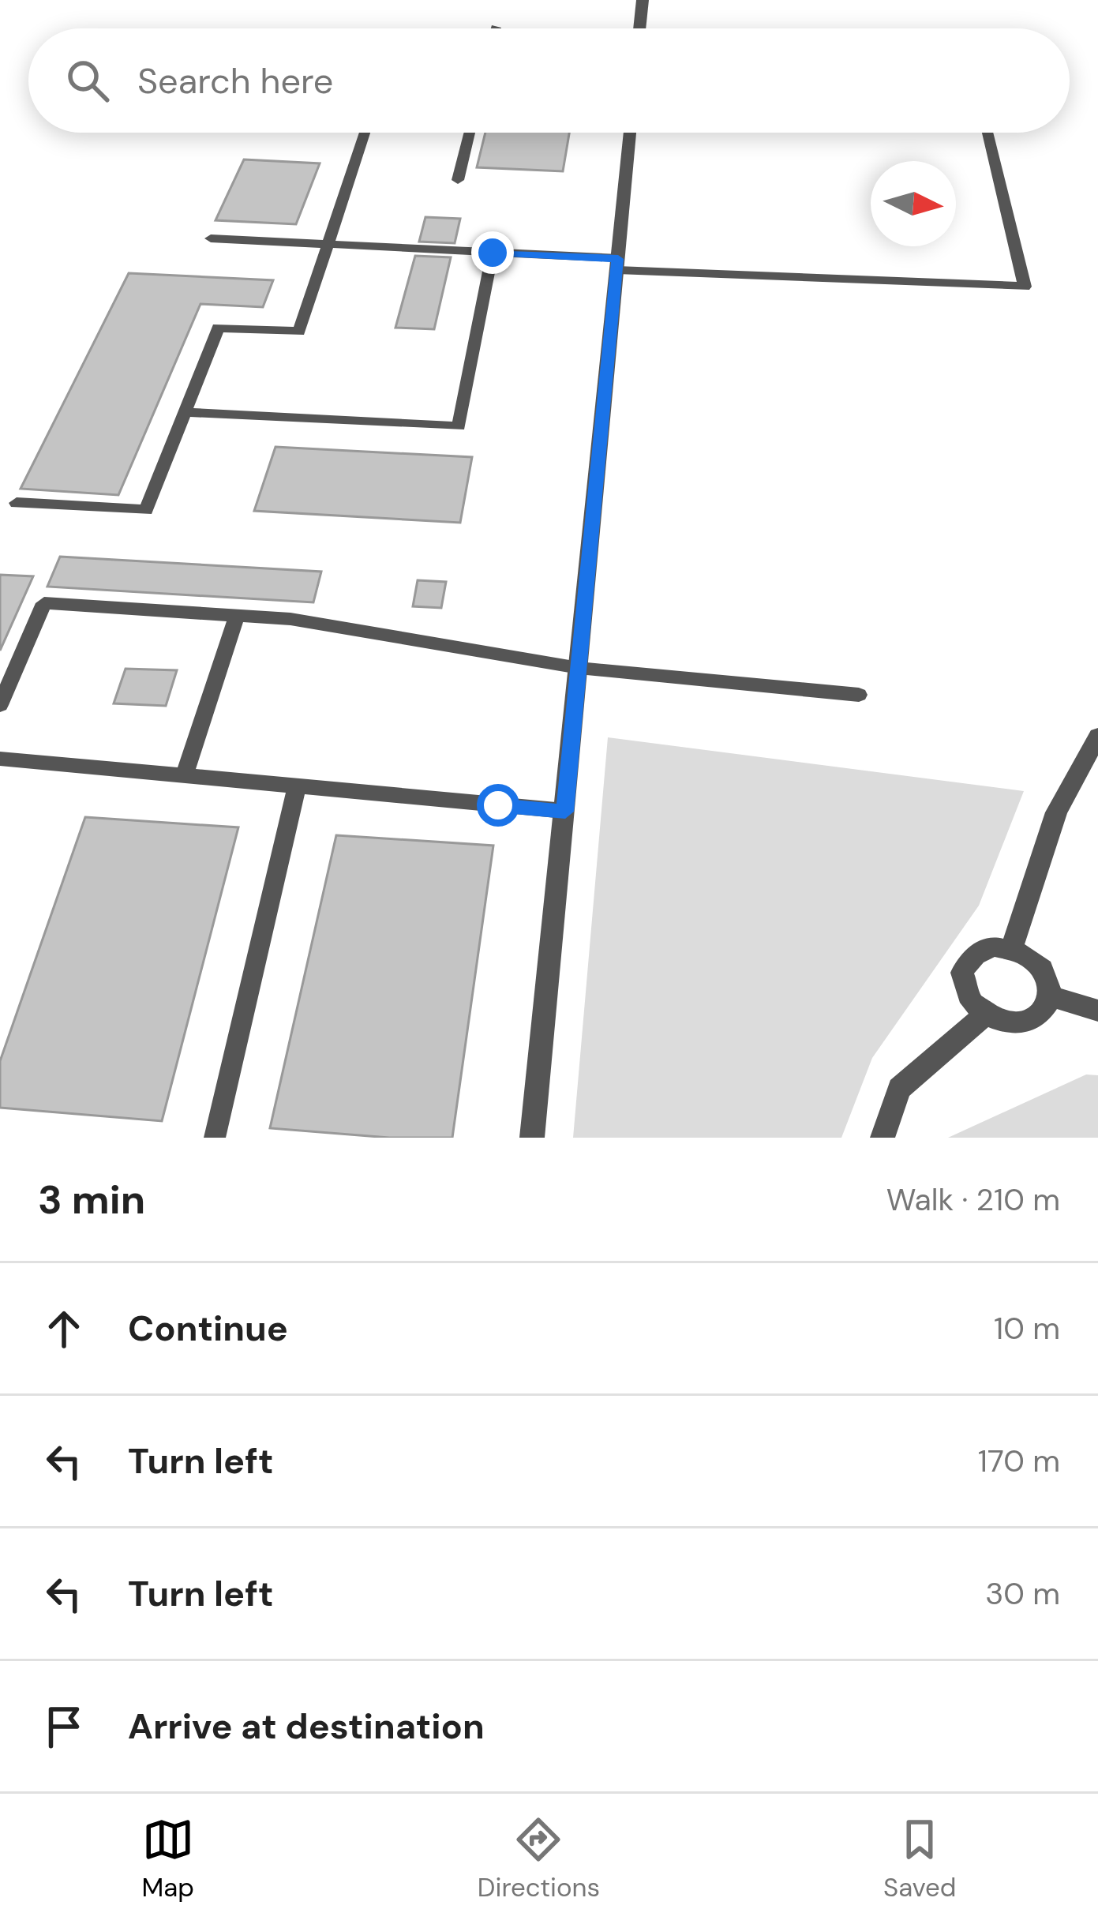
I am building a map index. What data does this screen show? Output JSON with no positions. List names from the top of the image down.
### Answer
{
  "north": "right",
  "page": {
    "search": "Search here",
    "heading": ["3 min", "Walk · 210 m"],
    "list": [
      ["Continue", "10 m"],
      ["Turn left", "170 m"],
      ["Turn left", "30 m"],
      "Arrive at destination"
    ],
    "nav": ["Map", "Directions", "Saved"]
  }
}
